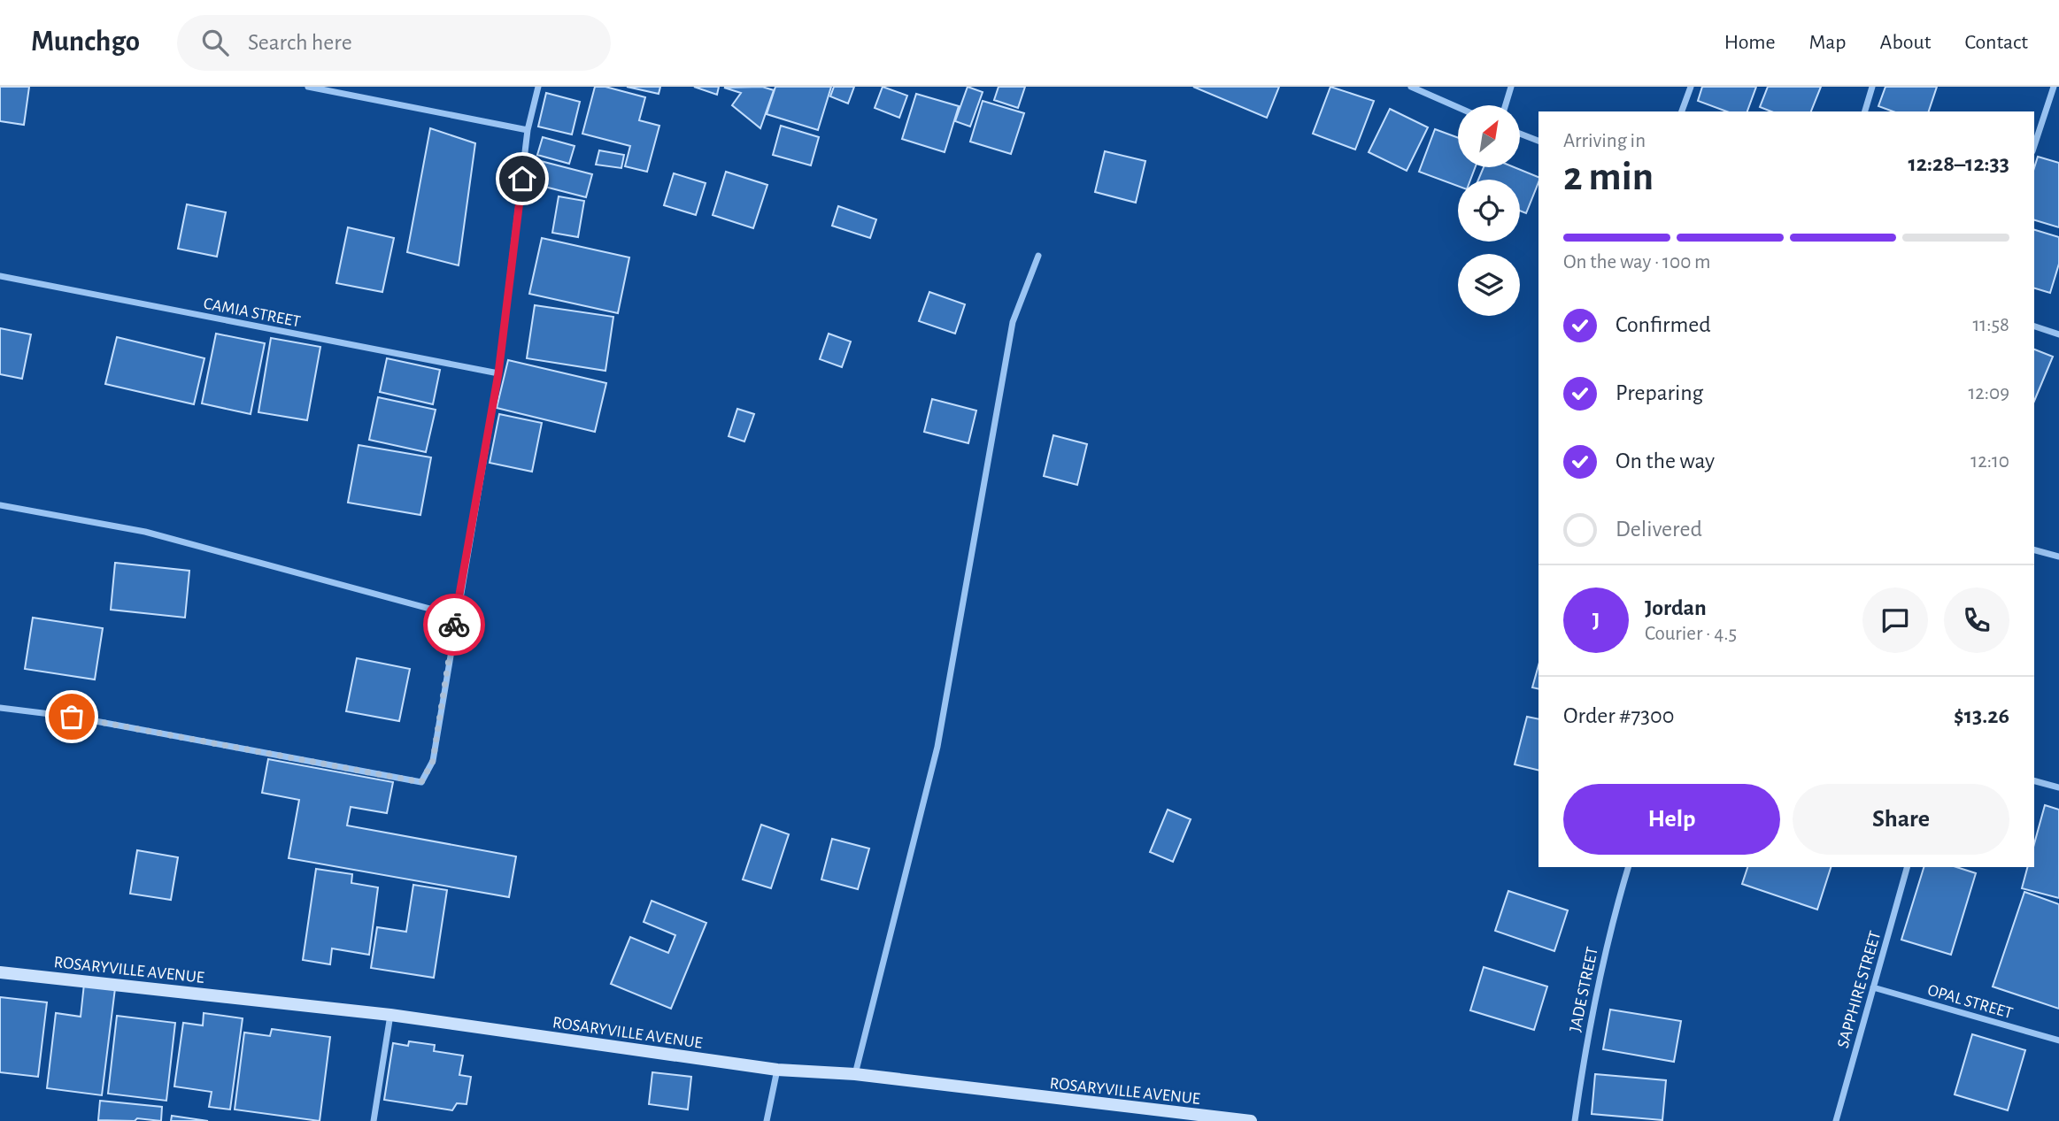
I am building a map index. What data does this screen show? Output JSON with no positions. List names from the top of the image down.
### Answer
{
  "streets": {
    "street": [
      "CAMIA STREET",
      "ROSARYVILLE AVENUE",
      "JADE STREET",
      "SAPPHIRE STREET",
      "OPAL STREET"
    ]
  },
  "crossings": [
    ["SAPPHIRE STREET", "OPAL STREET"]
  ],
  "north": "top right",
  "page": {
    "header": "Munchgo",
    "search": "Search here",
    "nav": [
      "Home",
      "Map",
      "About",
      "Contact"
    ],
    "heading": ["2 min", "Arriving in", "12:28–12:33"],
    "panel": [
      "Jordan",
      "Courier · 4.5",
      "Order #7300",
      "$13.26"
    ],
    "bar": "On the way · 100 m",
    "list": [
      ["Confirmed", "11:58"],
      ["Preparing", "12:09"],
      ["On the way", "12:10"],
      "Delivered"
    ],
    "round": "J",
    "buttons": ["Help", "Share"]
  }
}
